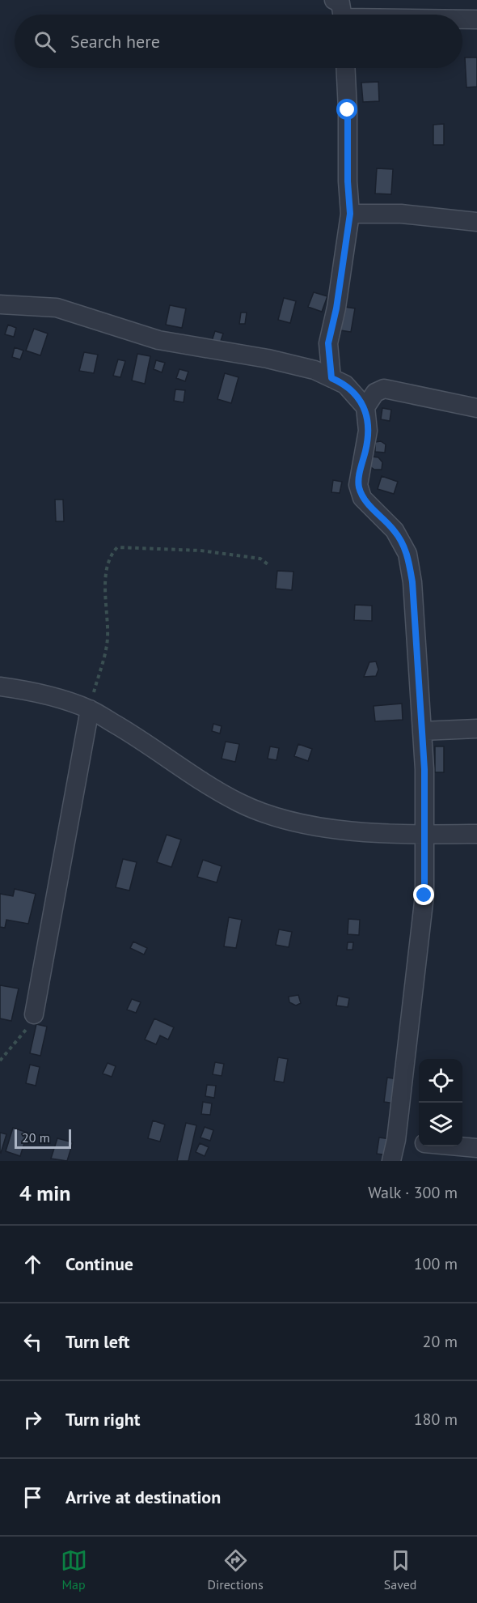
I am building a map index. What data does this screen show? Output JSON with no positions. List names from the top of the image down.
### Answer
{
  "scale_bar": "20 m",
  "page": {
    "search": "Search here",
    "scale": "20 m",
    "heading": ["4 min", "Walk · 300 m"],
    "list": [
      ["Continue", "100 m"],
      ["Turn left", "20 m"],
      ["Turn right", "180 m"],
      "Arrive at destination"
    ],
    "nav": ["Map", "Directions", "Saved"]
  }
}
